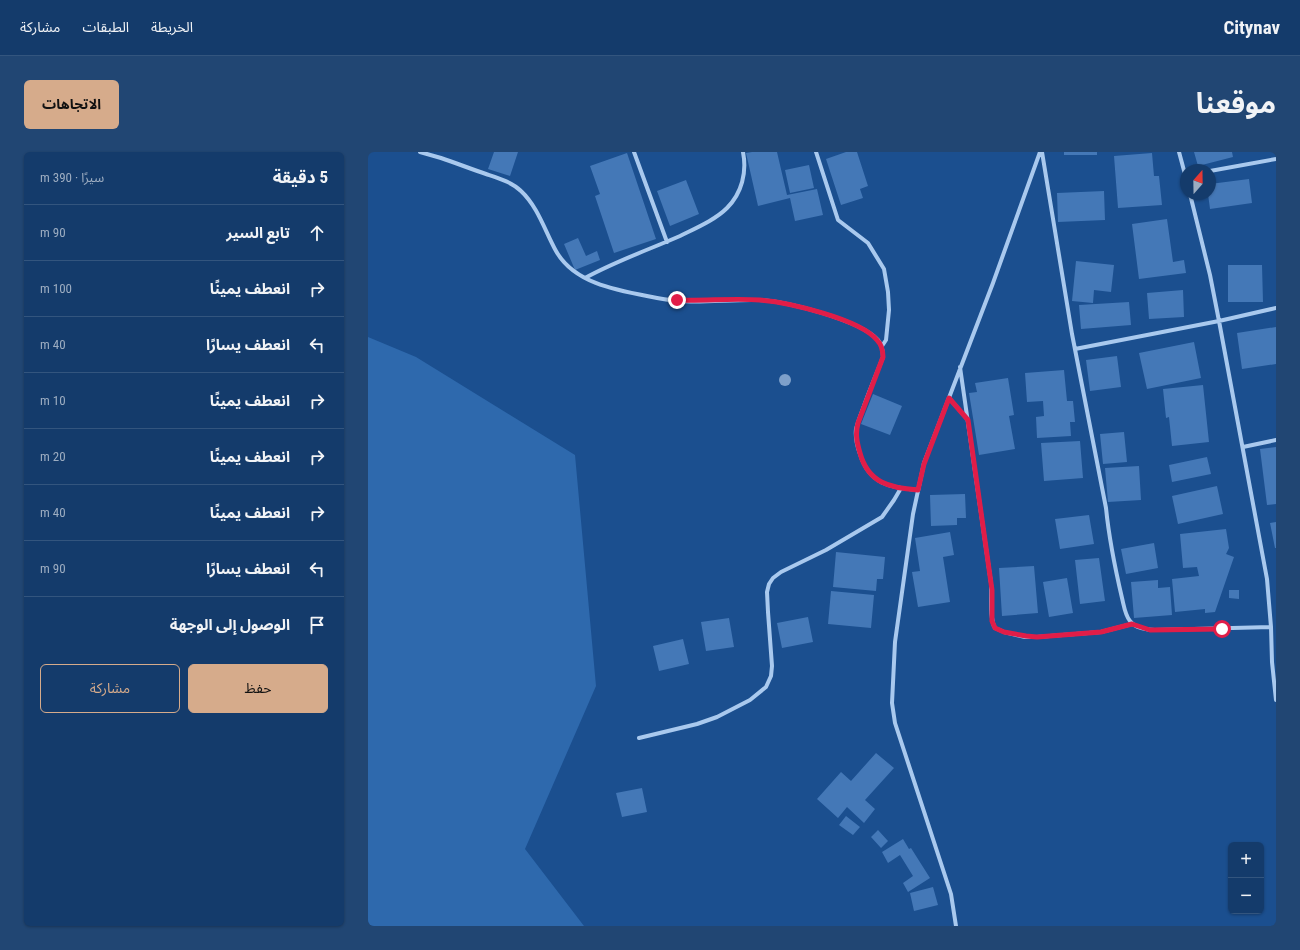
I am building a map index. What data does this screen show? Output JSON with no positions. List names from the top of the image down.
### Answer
{
  "north": "top",
  "page": {
    "header": "Citynav",
    "nav": ["الخريطة", "الطبقات", "مشاركة"],
    "title": "موقعنا",
    "buttons": [
      "الاتجاهات",
      ["حفظ", "مشاركة"]
    ],
    "heading": ["5 دقيقة", "سيرًا · 390 m"],
    "list": [
      ["تابع السير", "90 m"],
      ["انعطف يمينًا", "100 m"],
      ["انعطف يسارًا", "40 m"],
      ["انعطف يمينًا", "10 m"],
      ["انعطف يمينًا", "20 m"],
      ["انعطف يمينًا", "40 m"],
      ["انعطف يسارًا", "90 m"],
      "الوصول إلى الوجهة"
    ],
    "map_buttons": ["+", "−"]
  }
}
